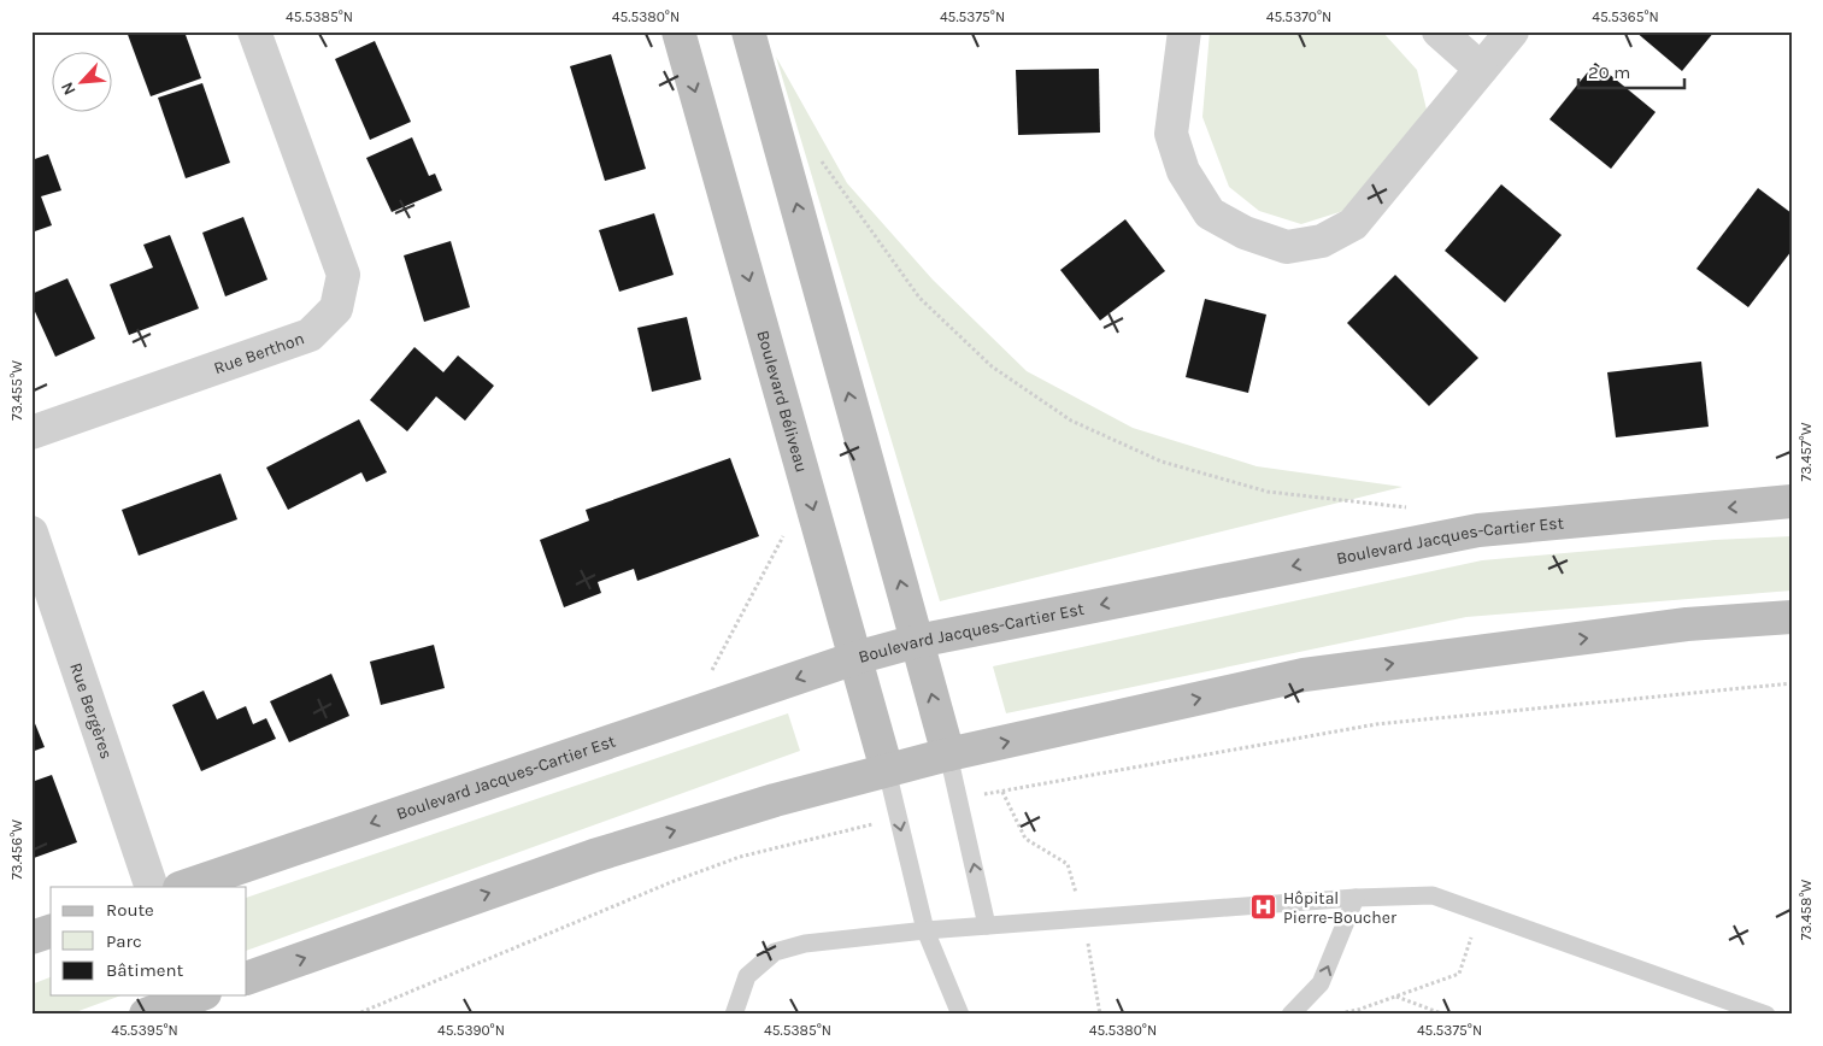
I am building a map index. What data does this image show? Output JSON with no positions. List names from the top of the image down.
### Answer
{
  "streets": {
    "main road": ["Boulevard Béliveau", "Boulevard Jacques-Cartier Est"],
    "street": ["Rue Berthon", "Rue Bergères"]
  },
  "crossings": [
    ["Boulevard Béliveau", "Boulevard Jacques-Cartier Est"]
  ],
  "places": {
    "hospital": ["Hôpital Pierre-Boucher"]
  },
  "legend": ["Route", "Parc", "Bâtiment"],
  "scale_bar": "20 m",
  "north": "bottom left",
  "coordinates": [
    "45.5385°N",
    "45.5380°N",
    "45.5375°N",
    "45.5370°N",
    "45.5365°N",
    "73.455°W",
    "73.457°W",
    "73.456°W",
    "73.458°W",
    "45.5395°N",
    "45.5390°N"
  ]
}
